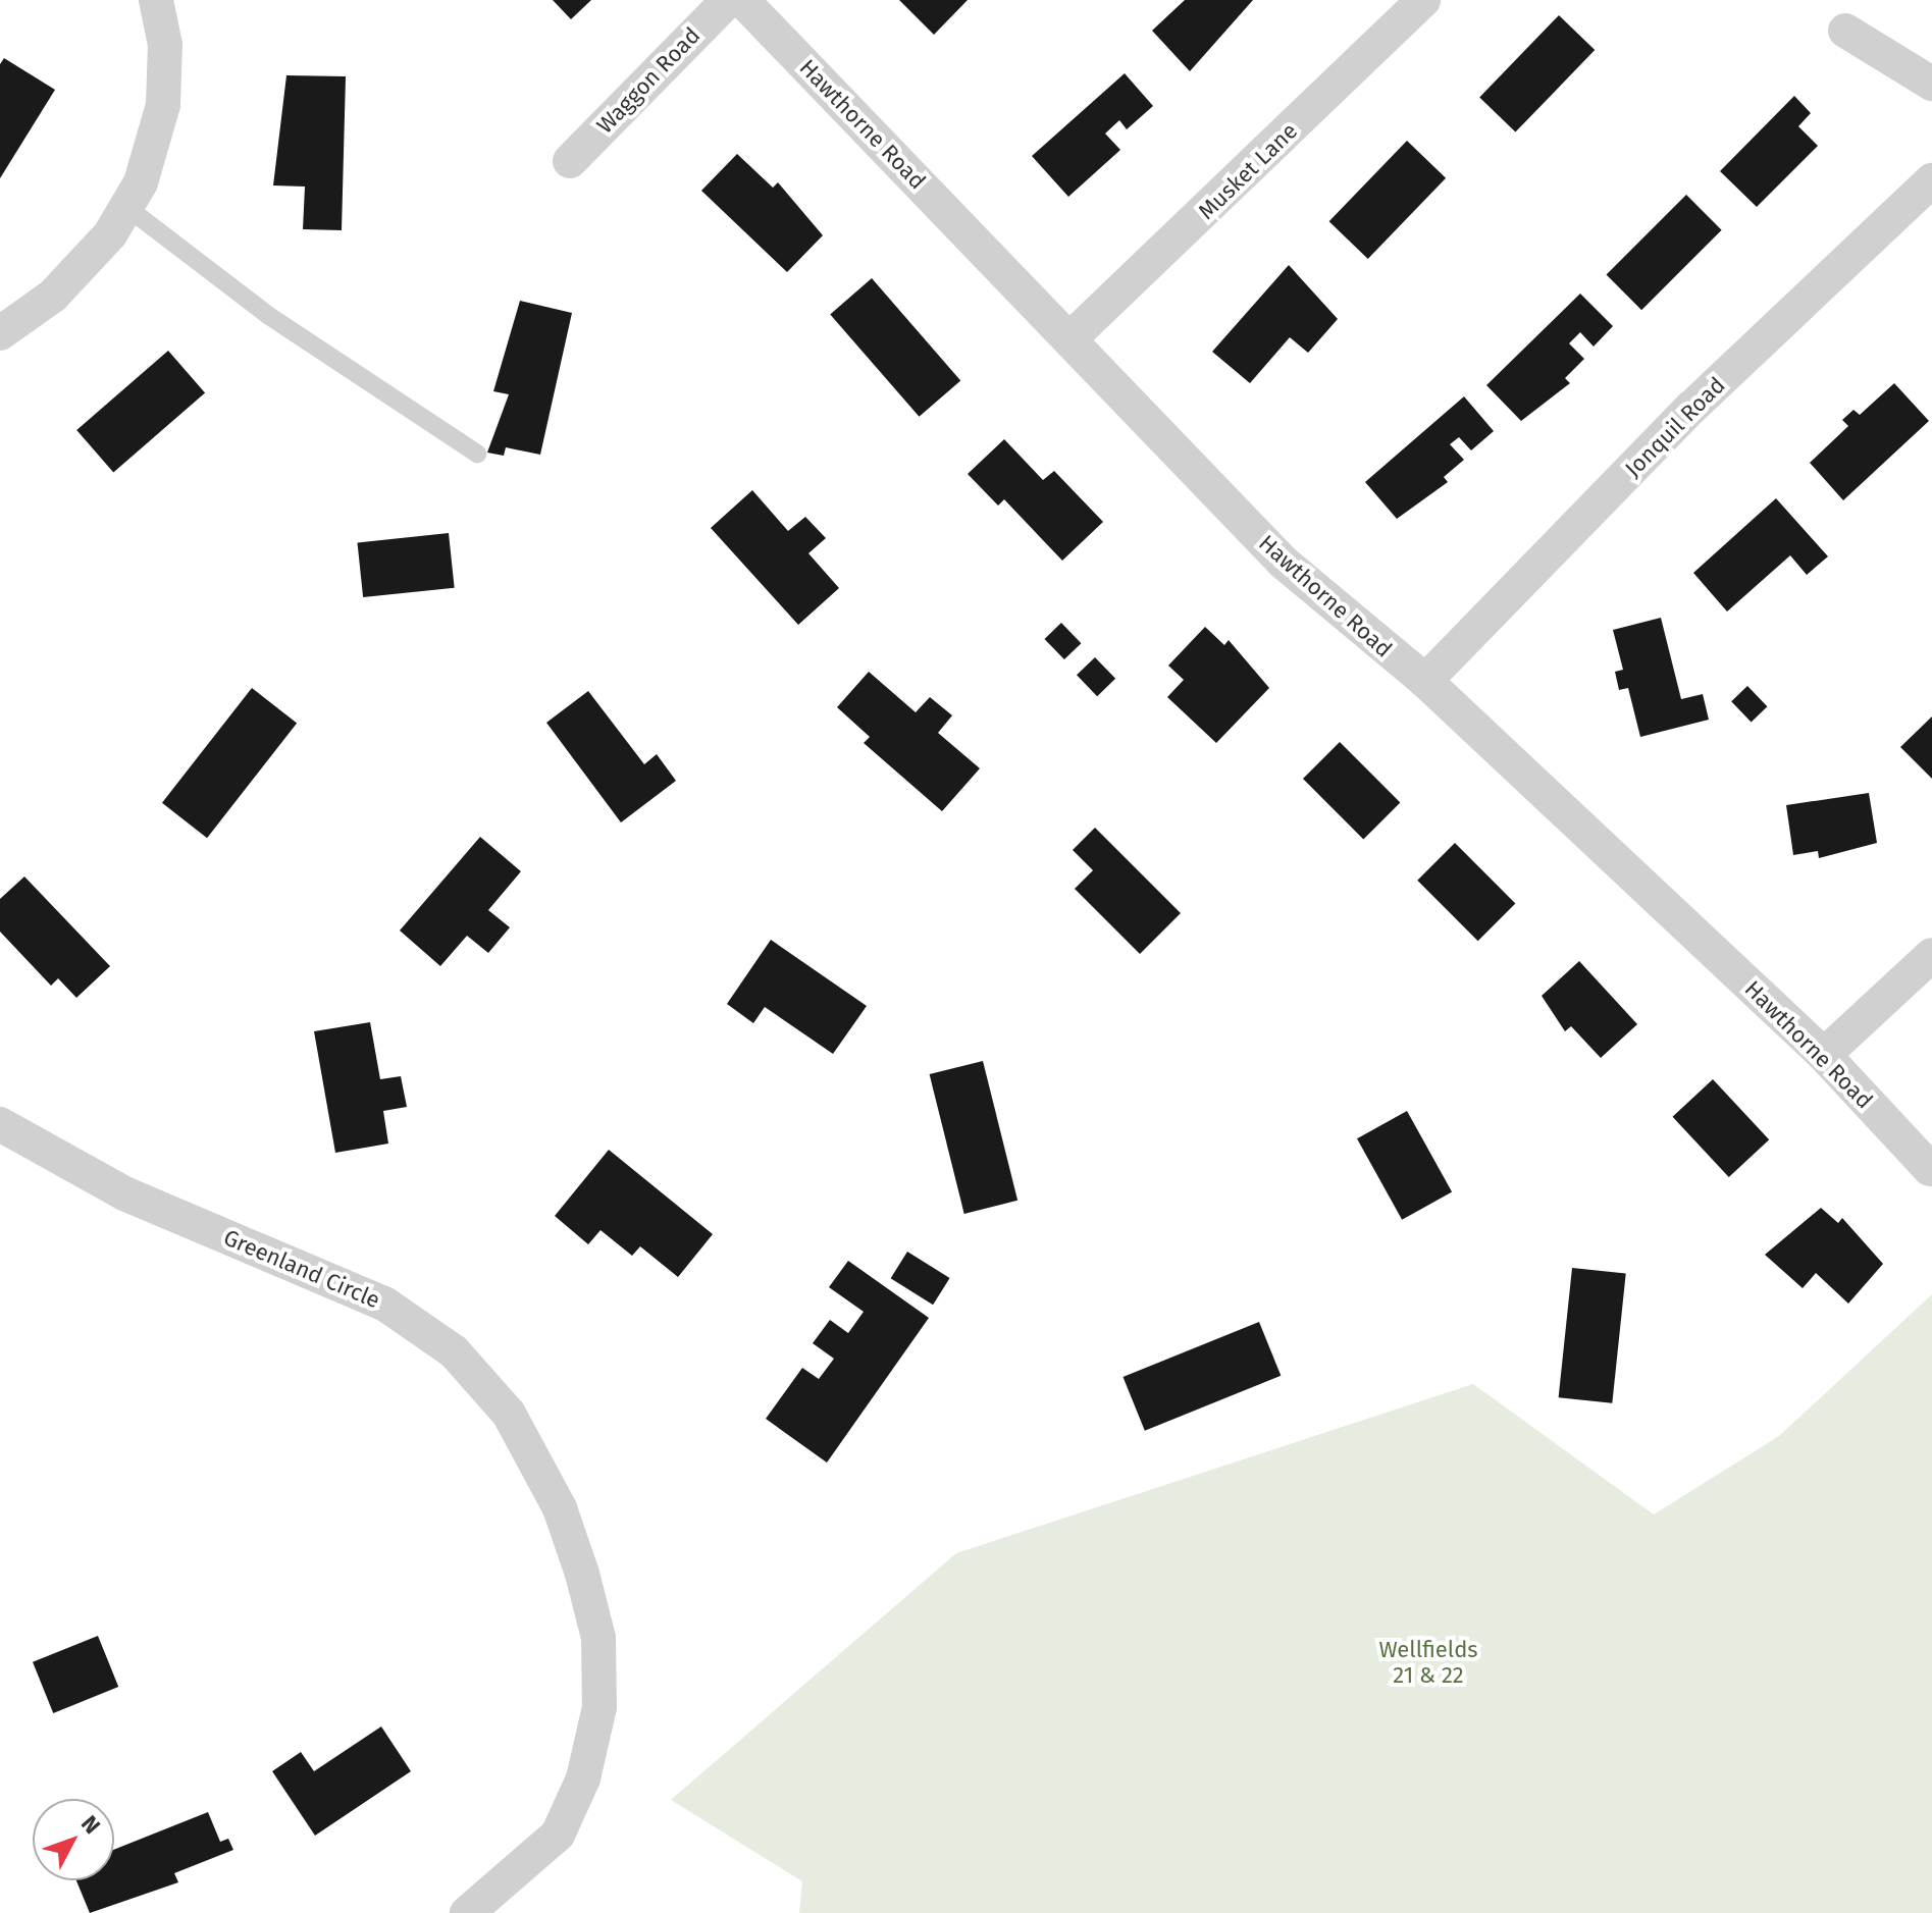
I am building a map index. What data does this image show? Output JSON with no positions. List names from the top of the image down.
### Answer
{
  "streets": {
    "street": [
      "Waggon Road",
      "Hawthorne Road",
      "Musket Lane",
      "Jonquil Road",
      "Greenland Circle"
    ]
  },
  "crossings": [
    ["Hawthorne Road", "Musket Lane"],
    ["Hawthorne Road", "Jonquil Road"]
  ],
  "parks": ["Wellfields 21 & 22"],
  "north": "top right"
}
